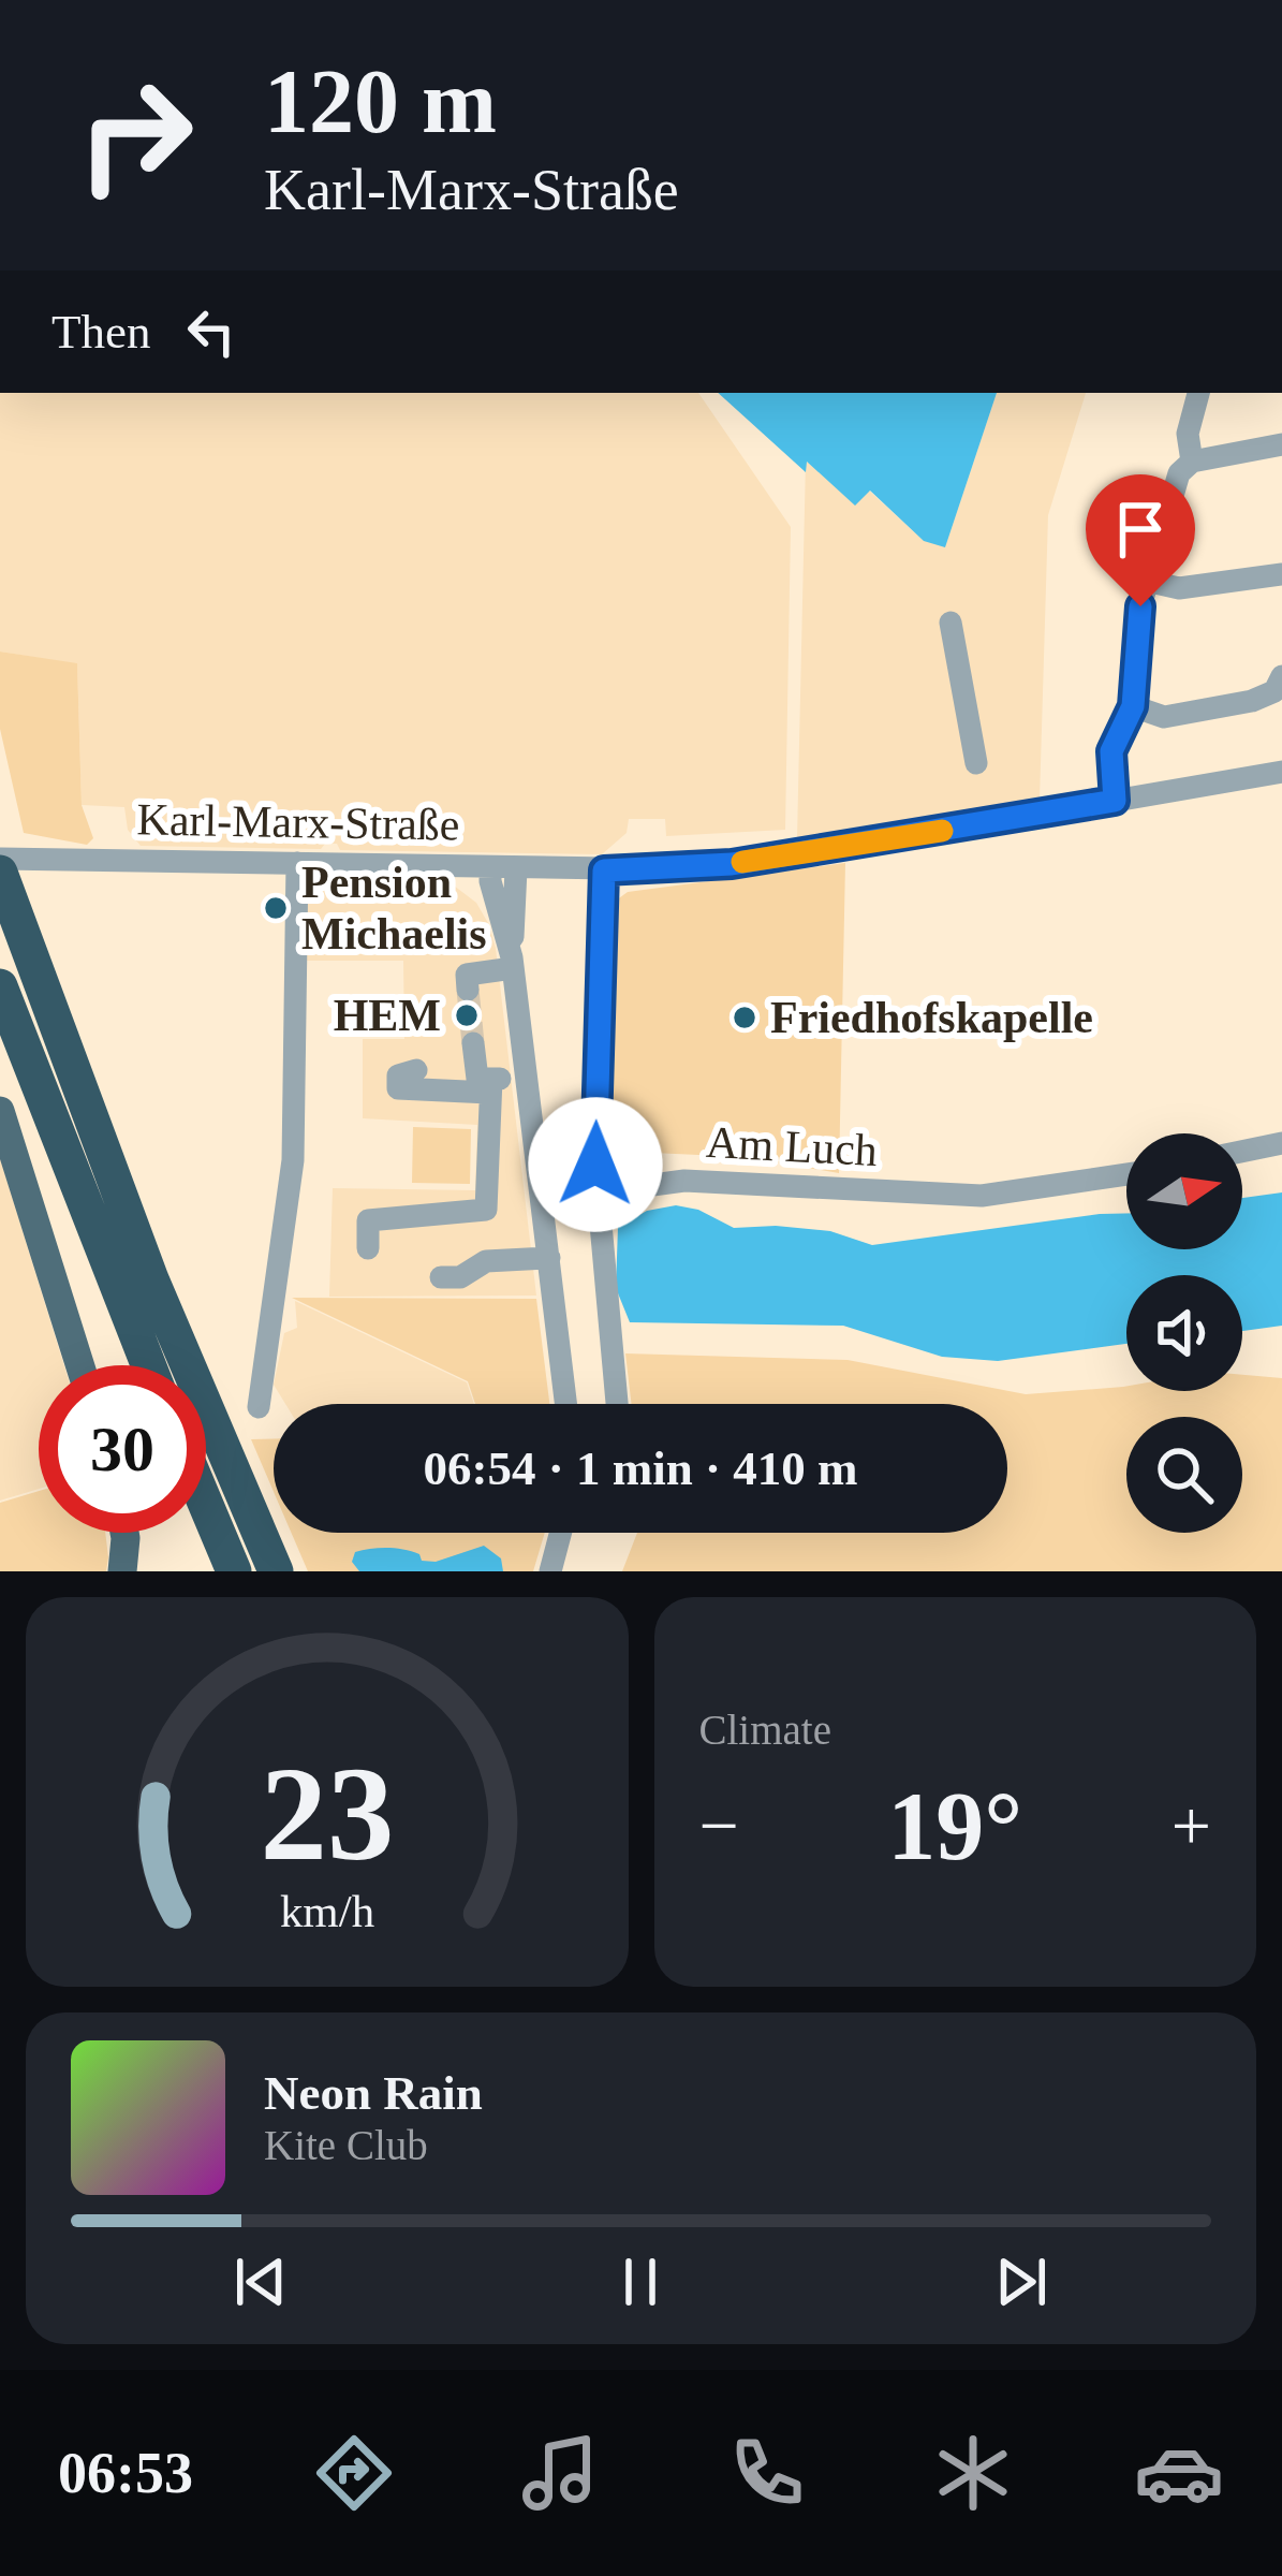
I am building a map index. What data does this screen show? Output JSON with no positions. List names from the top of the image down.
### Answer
{
  "streets": {
    "street": ["Karl-Marx-Straße", "Am Luch"]
  },
  "places": ["Pension Michaelis", "HEM", "Friedhofskapelle"],
  "north": "right",
  "page": {
    "turn": ["120 m", "Karl-Marx-Straße"],
    "then": "Then",
    "limit": "30",
    "trip": "06:54 · 1 min · 410 m",
    "tile": "Climate",
    "heat": ["−", "19°", "+"],
    "song": ["Neon Rain", "Kite Club"],
    "tabs": "06:53",
    "gauge": ["23", "km/h"]
  }
}
